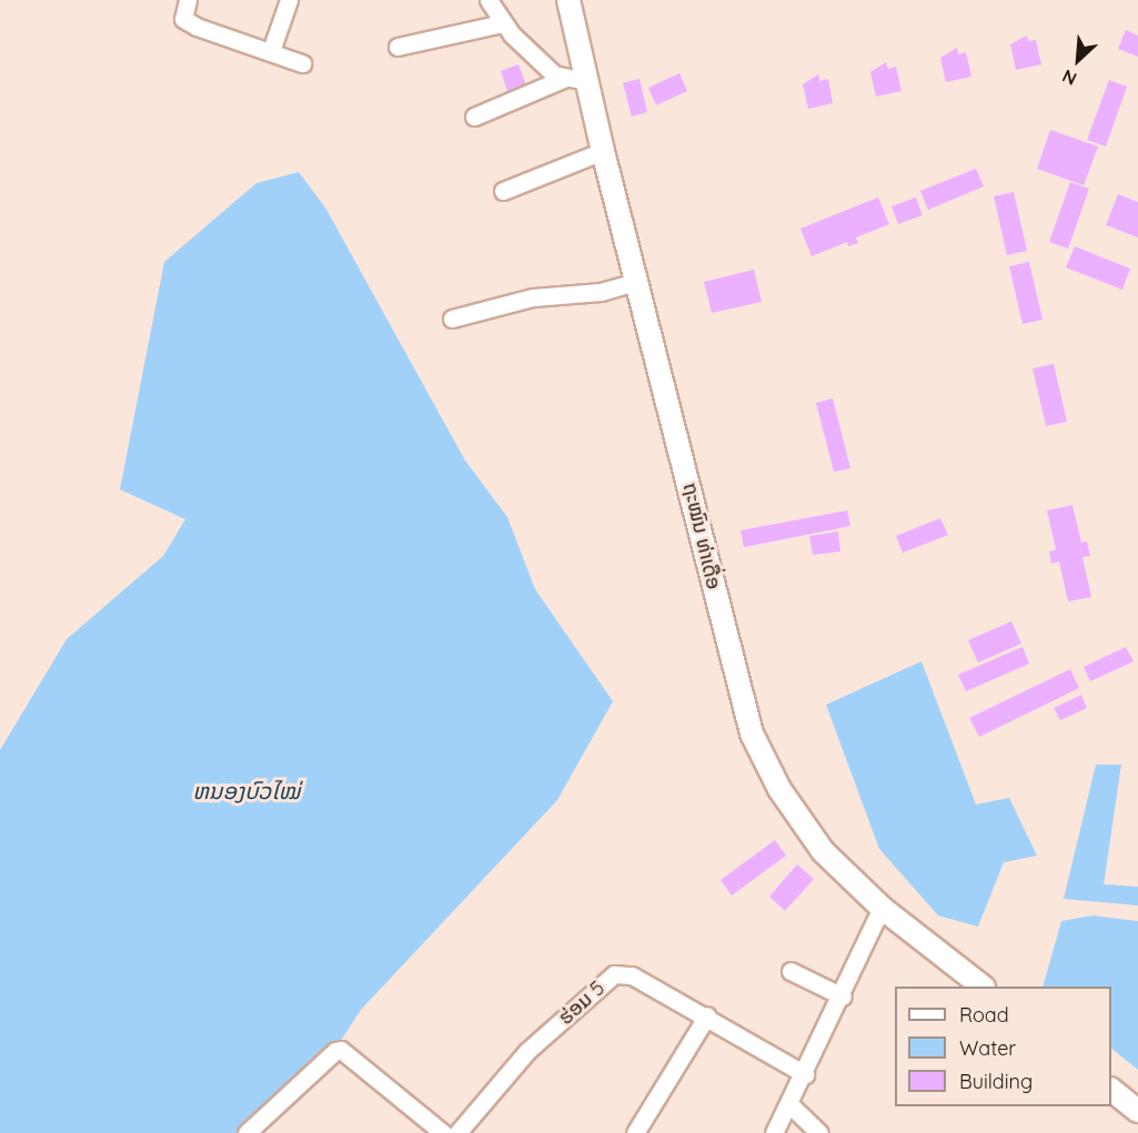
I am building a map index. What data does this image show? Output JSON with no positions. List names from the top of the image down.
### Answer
{
  "streets": {
    "main road": ["ຖະໝົນ ທ່າເດື່ອ"],
    "street": ["ຮ່ອມ 5"]
  },
  "water": ["ຫນອງບົວໄໝ່"],
  "legend": ["Road", "Water", "Building"],
  "north": "bottom left"
}
